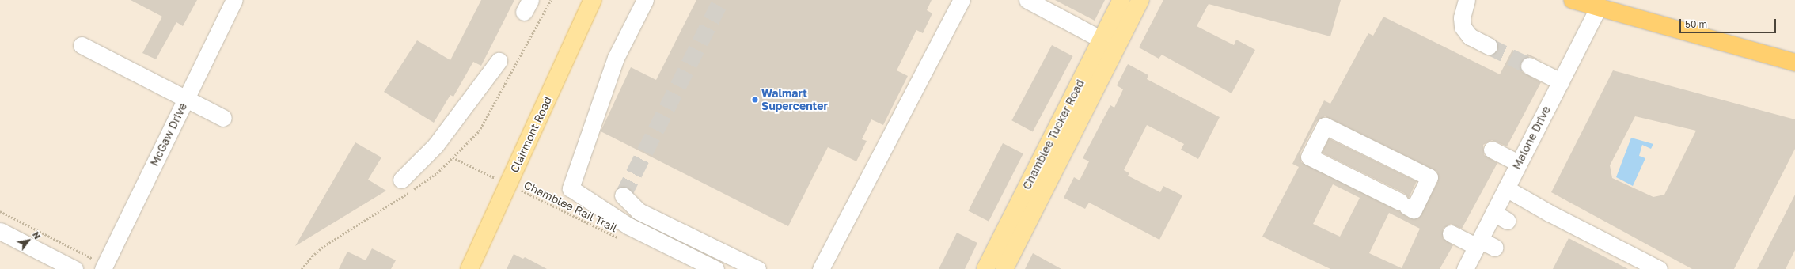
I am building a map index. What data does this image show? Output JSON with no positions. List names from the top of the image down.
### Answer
{
  "streets": {
    "main road": ["Clairmont Road", "Chamblee Tucker Road"],
    "street": ["McGaw Drive", "Malone Drive"],
    "path": ["Chamblee Rail Trail"]
  },
  "places": ["Walmart Supercenter"],
  "scale_bar": "50 m",
  "north": "top right"
}
